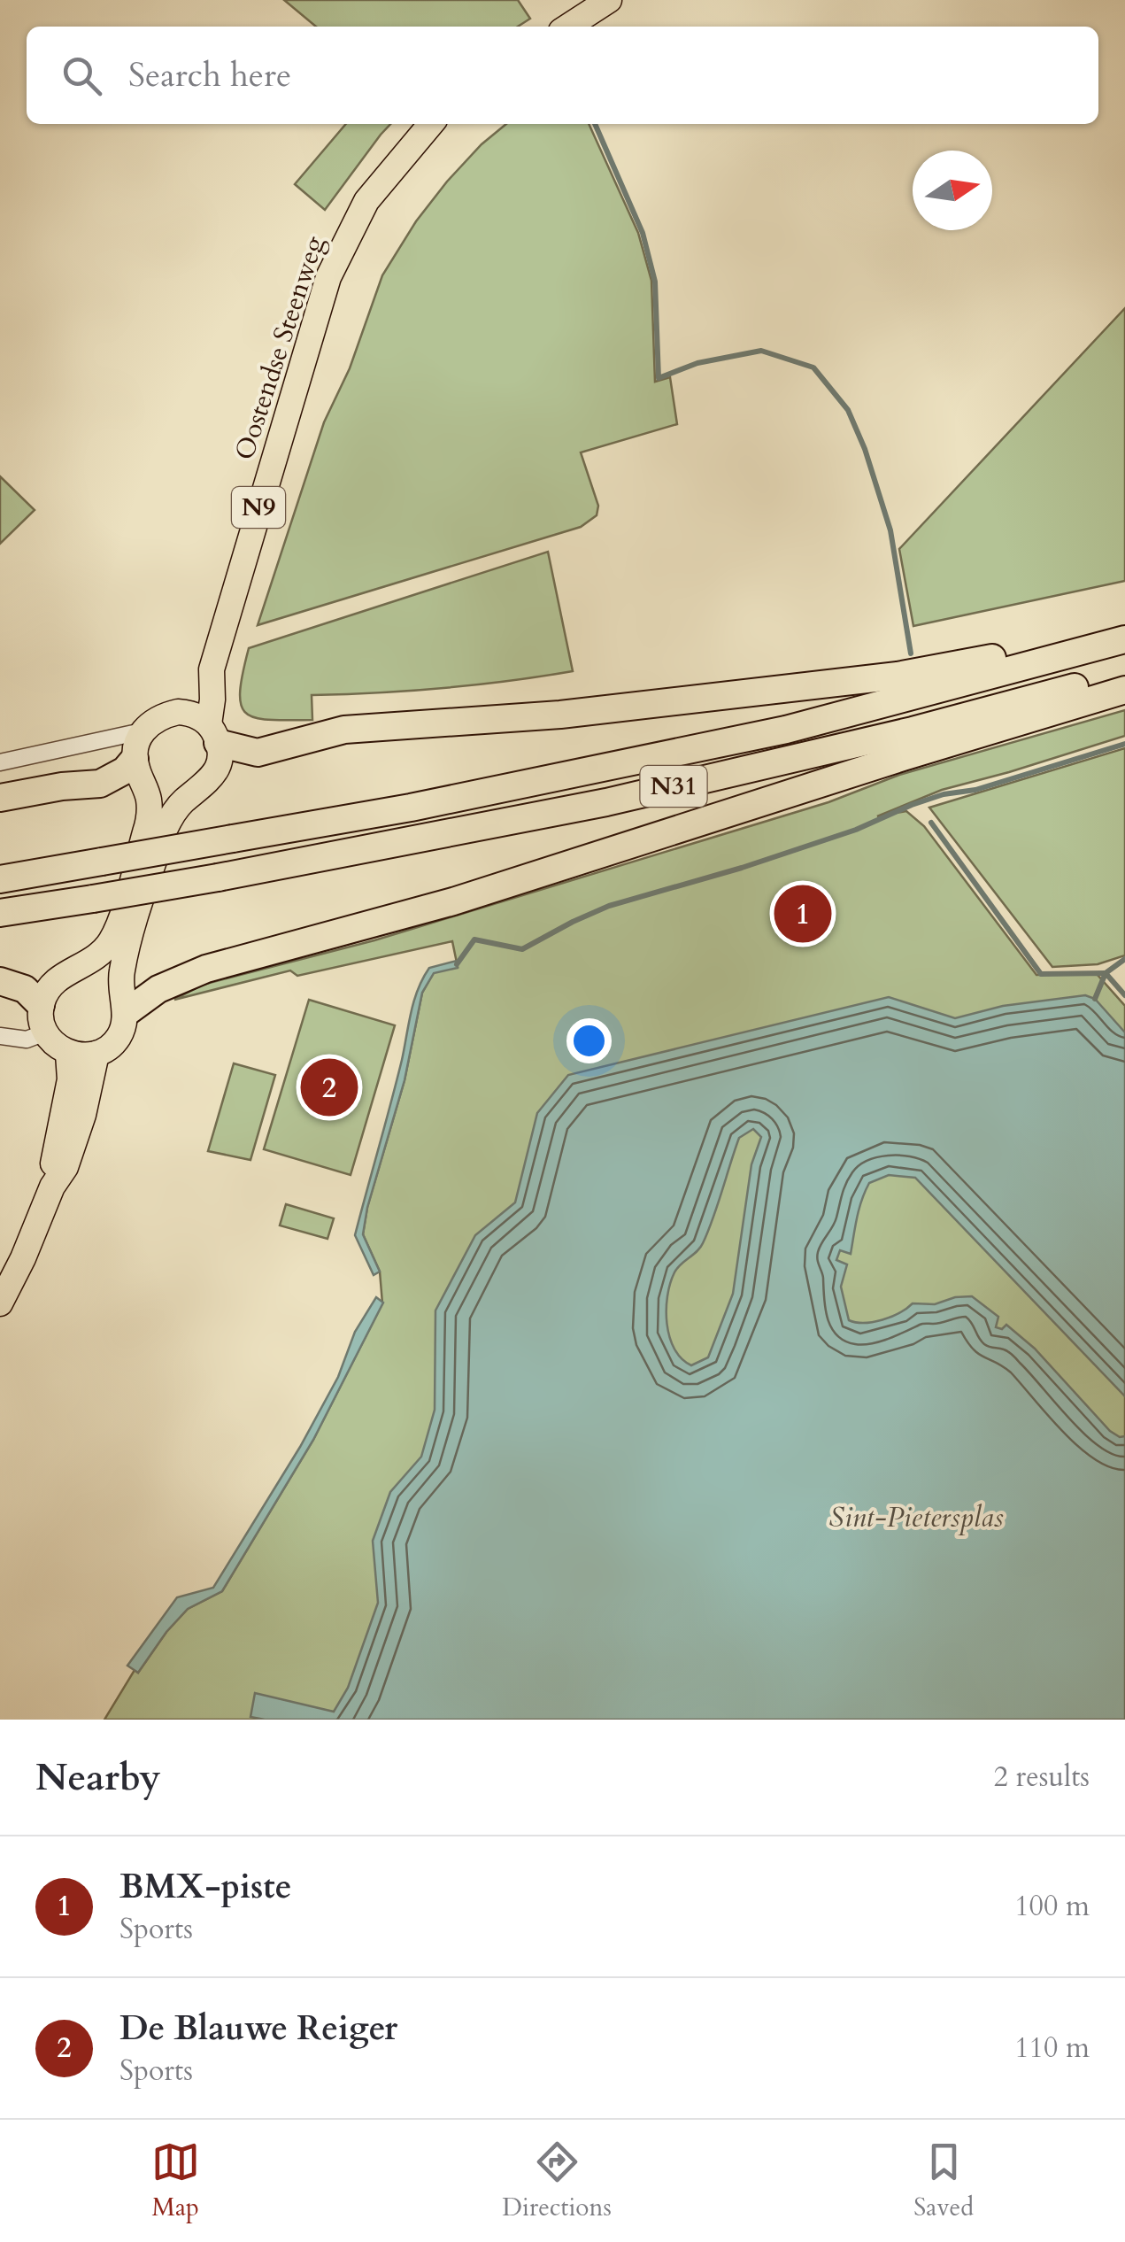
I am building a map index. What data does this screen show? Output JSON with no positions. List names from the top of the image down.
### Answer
{
  "streets": {
    "highway": ["N31"],
    "main road": ["Oostendse Steenweg", "N9"]
  },
  "water": ["Sint-Pietersplas"],
  "north": "right",
  "page": {
    "search": "Search here",
    "pins": ["1", "2"],
    "heading": ["Nearby", "2 results"],
    "list": [
      {
        "mark": "1",
        "name": "BMX-piste",
        "note": "Sports",
        "value": "100 m"
      },
      {
        "mark": "2",
        "name": "De Blauwe Reiger",
        "note": "Sports",
        "value": "110 m"
      }
    ],
    "nav": ["Map", "Directions", "Saved"]
  }
}
